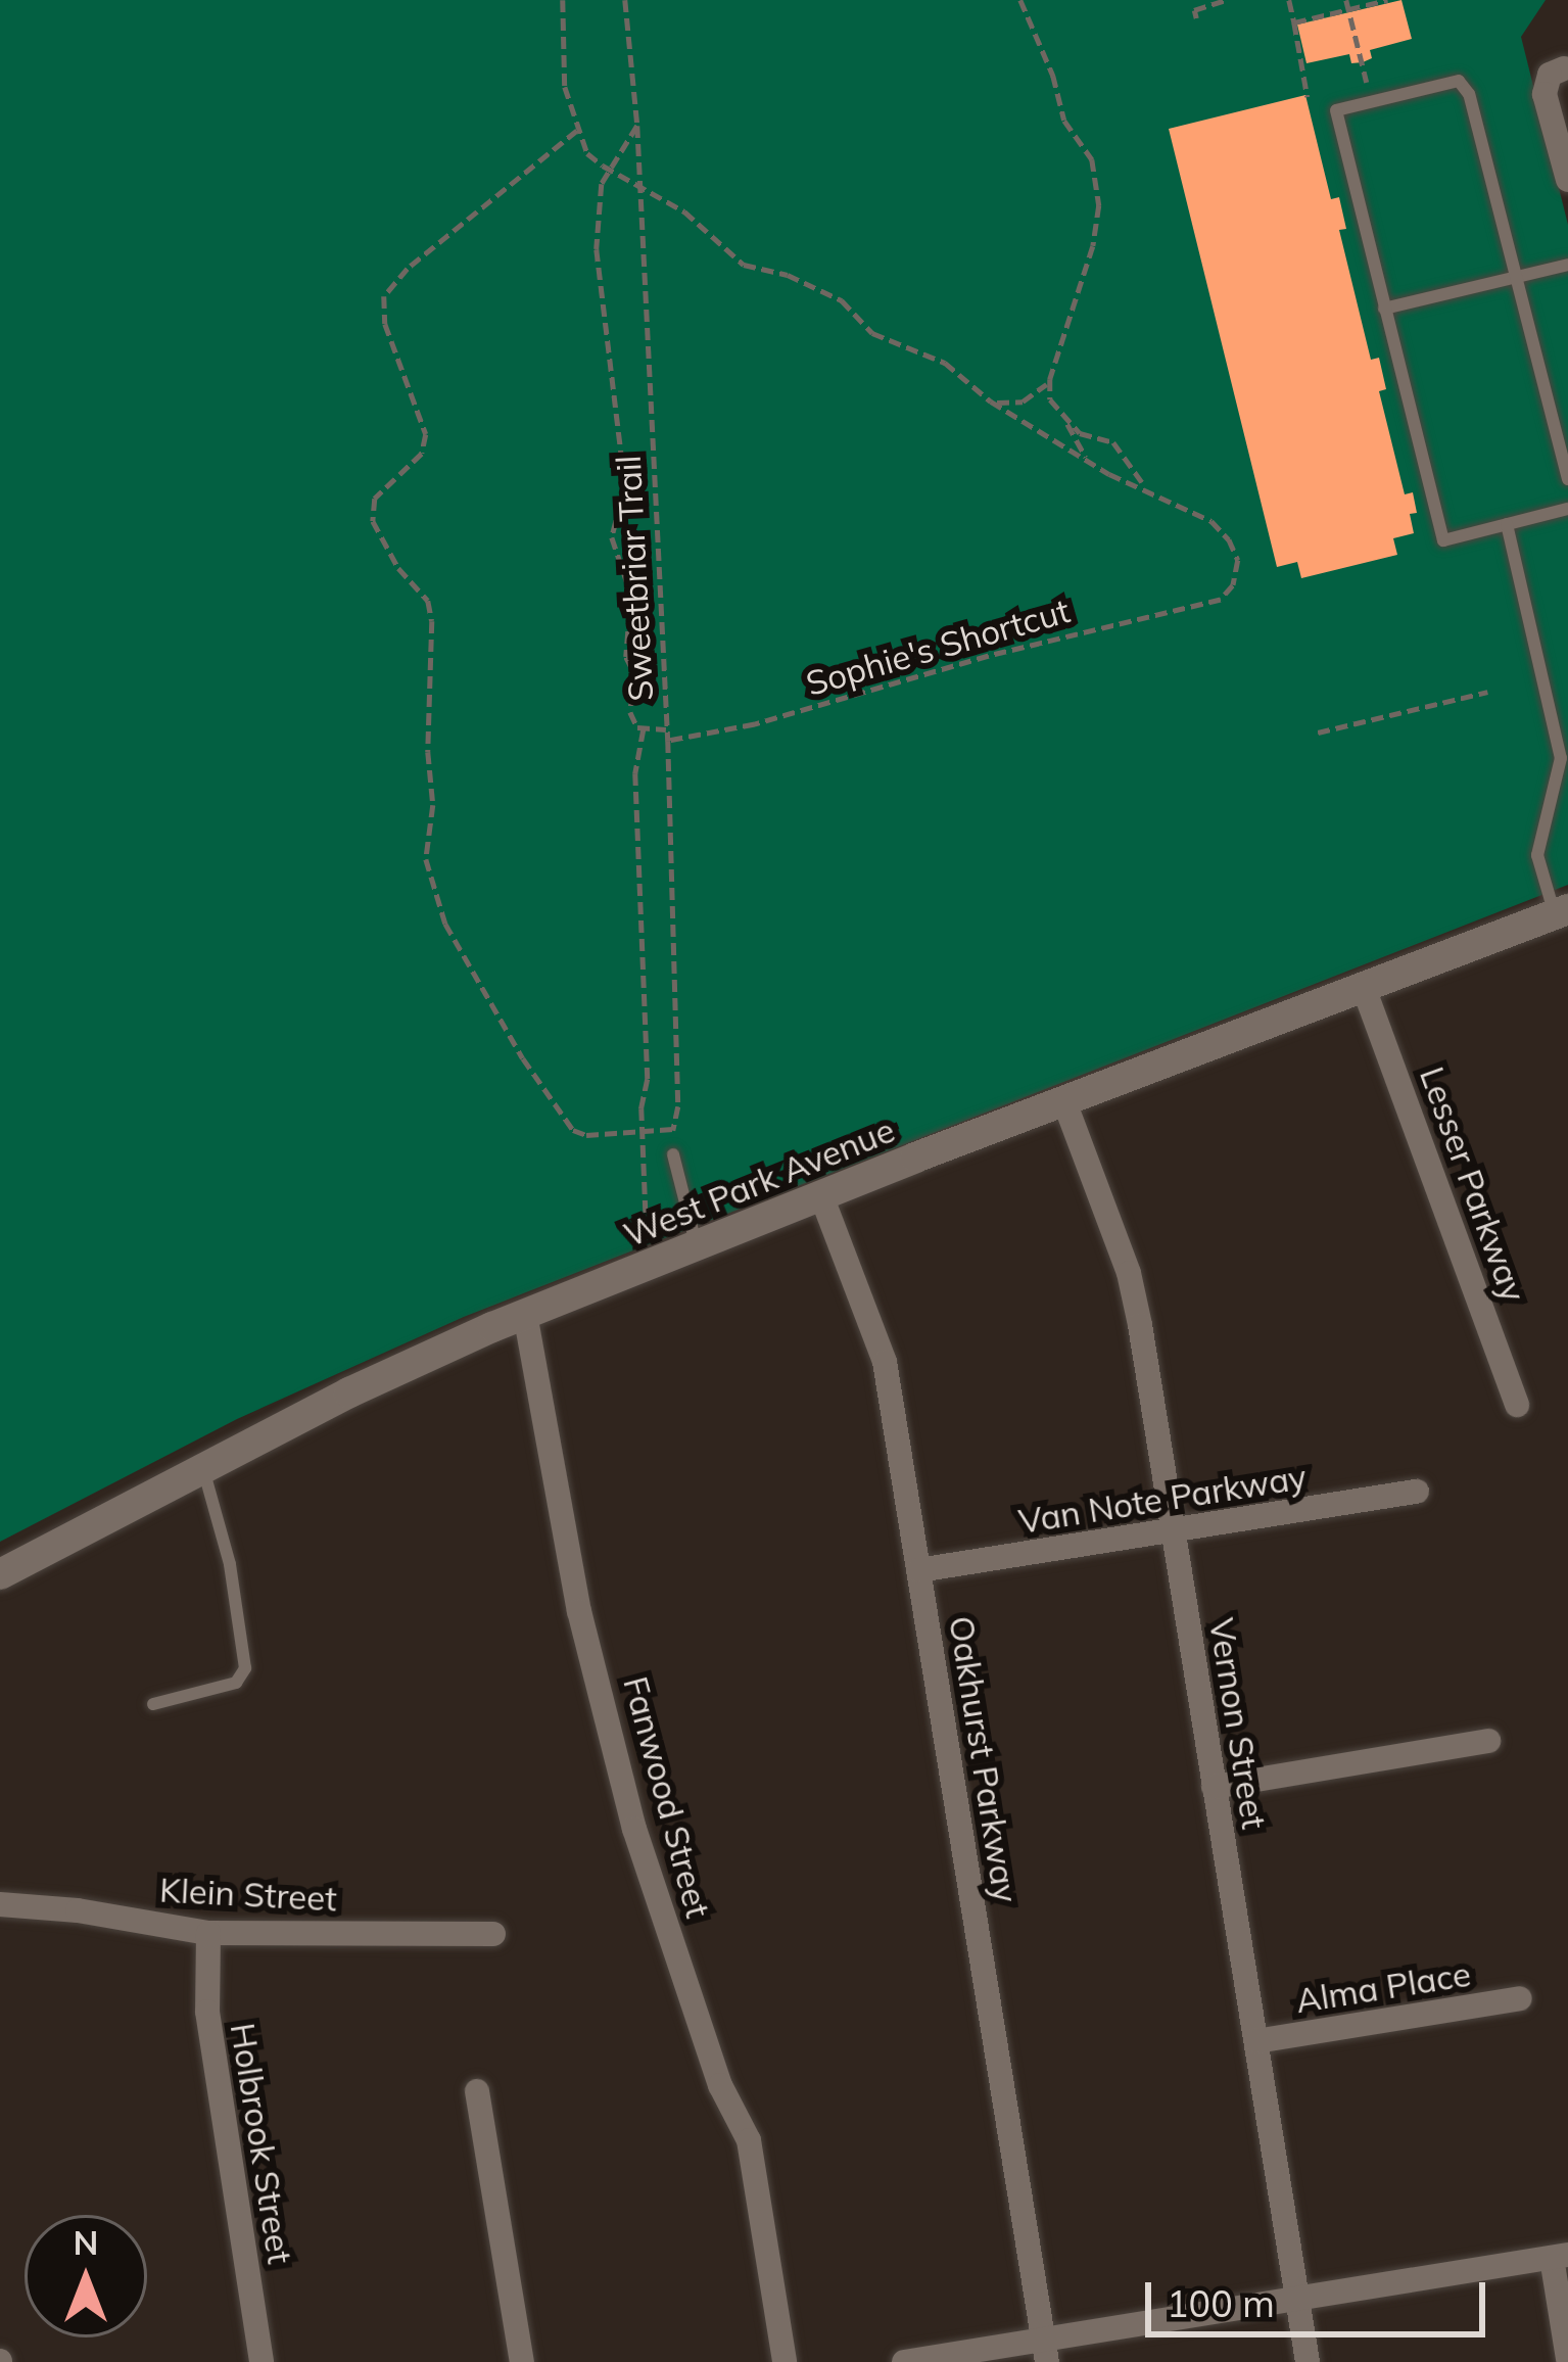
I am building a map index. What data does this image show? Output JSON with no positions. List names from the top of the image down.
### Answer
{
  "streets": {
    "street": [
      "West Park Avenue",
      "Lesser Parkway",
      "Van Note Parkway",
      "Vernon Street",
      "Oakhurst Parkway",
      "Fanwood Street",
      "Klein Street",
      "Alma Place",
      "Holbrook Street"
    ],
    "path": ["Sweetbriar Trail", "Sophie's Shortcut"]
  },
  "crossings": [
    ["Sweetbriar Trail", "Sophie's Shortcut"],
    ["West Park Avenue", "Lesser Parkway"],
    ["West Park Avenue", "Vernon Street"],
    ["West Park Avenue", "Oakhurst Parkway"],
    ["West Park Avenue", "Fanwood Street"],
    ["Van Note Parkway", "Vernon Street"],
    ["Van Note Parkway", "Oakhurst Parkway"],
    ["Vernon Street", "Alma Place"],
    ["Klein Street", "Holbrook Street"]
  ],
  "scale_bar": "100 m",
  "north": "top"
}
